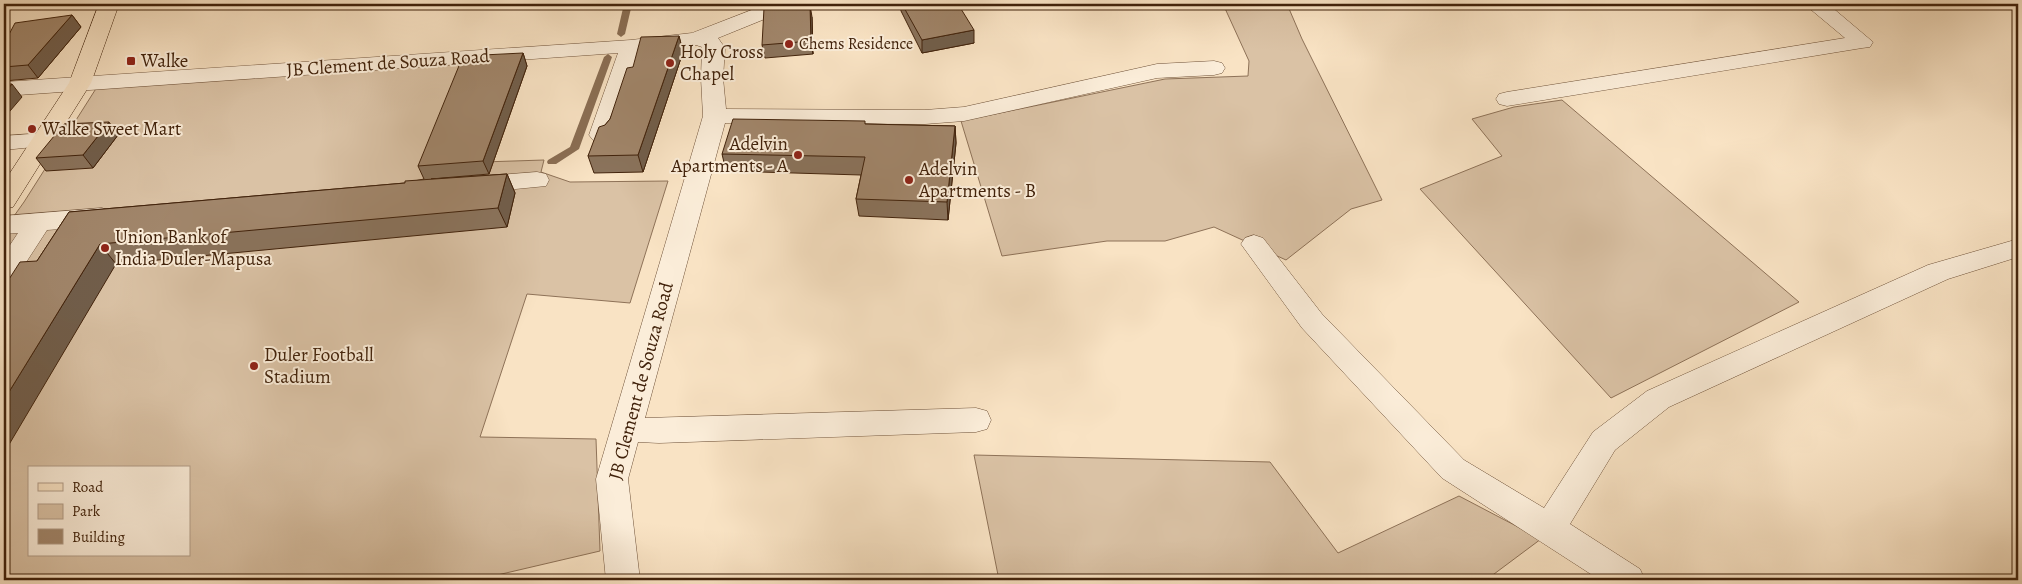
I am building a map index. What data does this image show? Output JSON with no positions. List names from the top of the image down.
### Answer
{
  "streets": {
    "street": ["JB Clement de Souza Road"]
  },
  "places": {
    "other": [
      "Chems Residence",
      "Holy Cross Chapel",
      "Walke Sweet Mart",
      "Adelvin Apartments - A",
      "Adelvin Apartments - B",
      "Union Bank of India Duler-Mapusa",
      "Duler Football Stadium"
    ],
    "transit": ["Walke"]
  },
  "legend": ["Road", "Park", "Building"]
}
